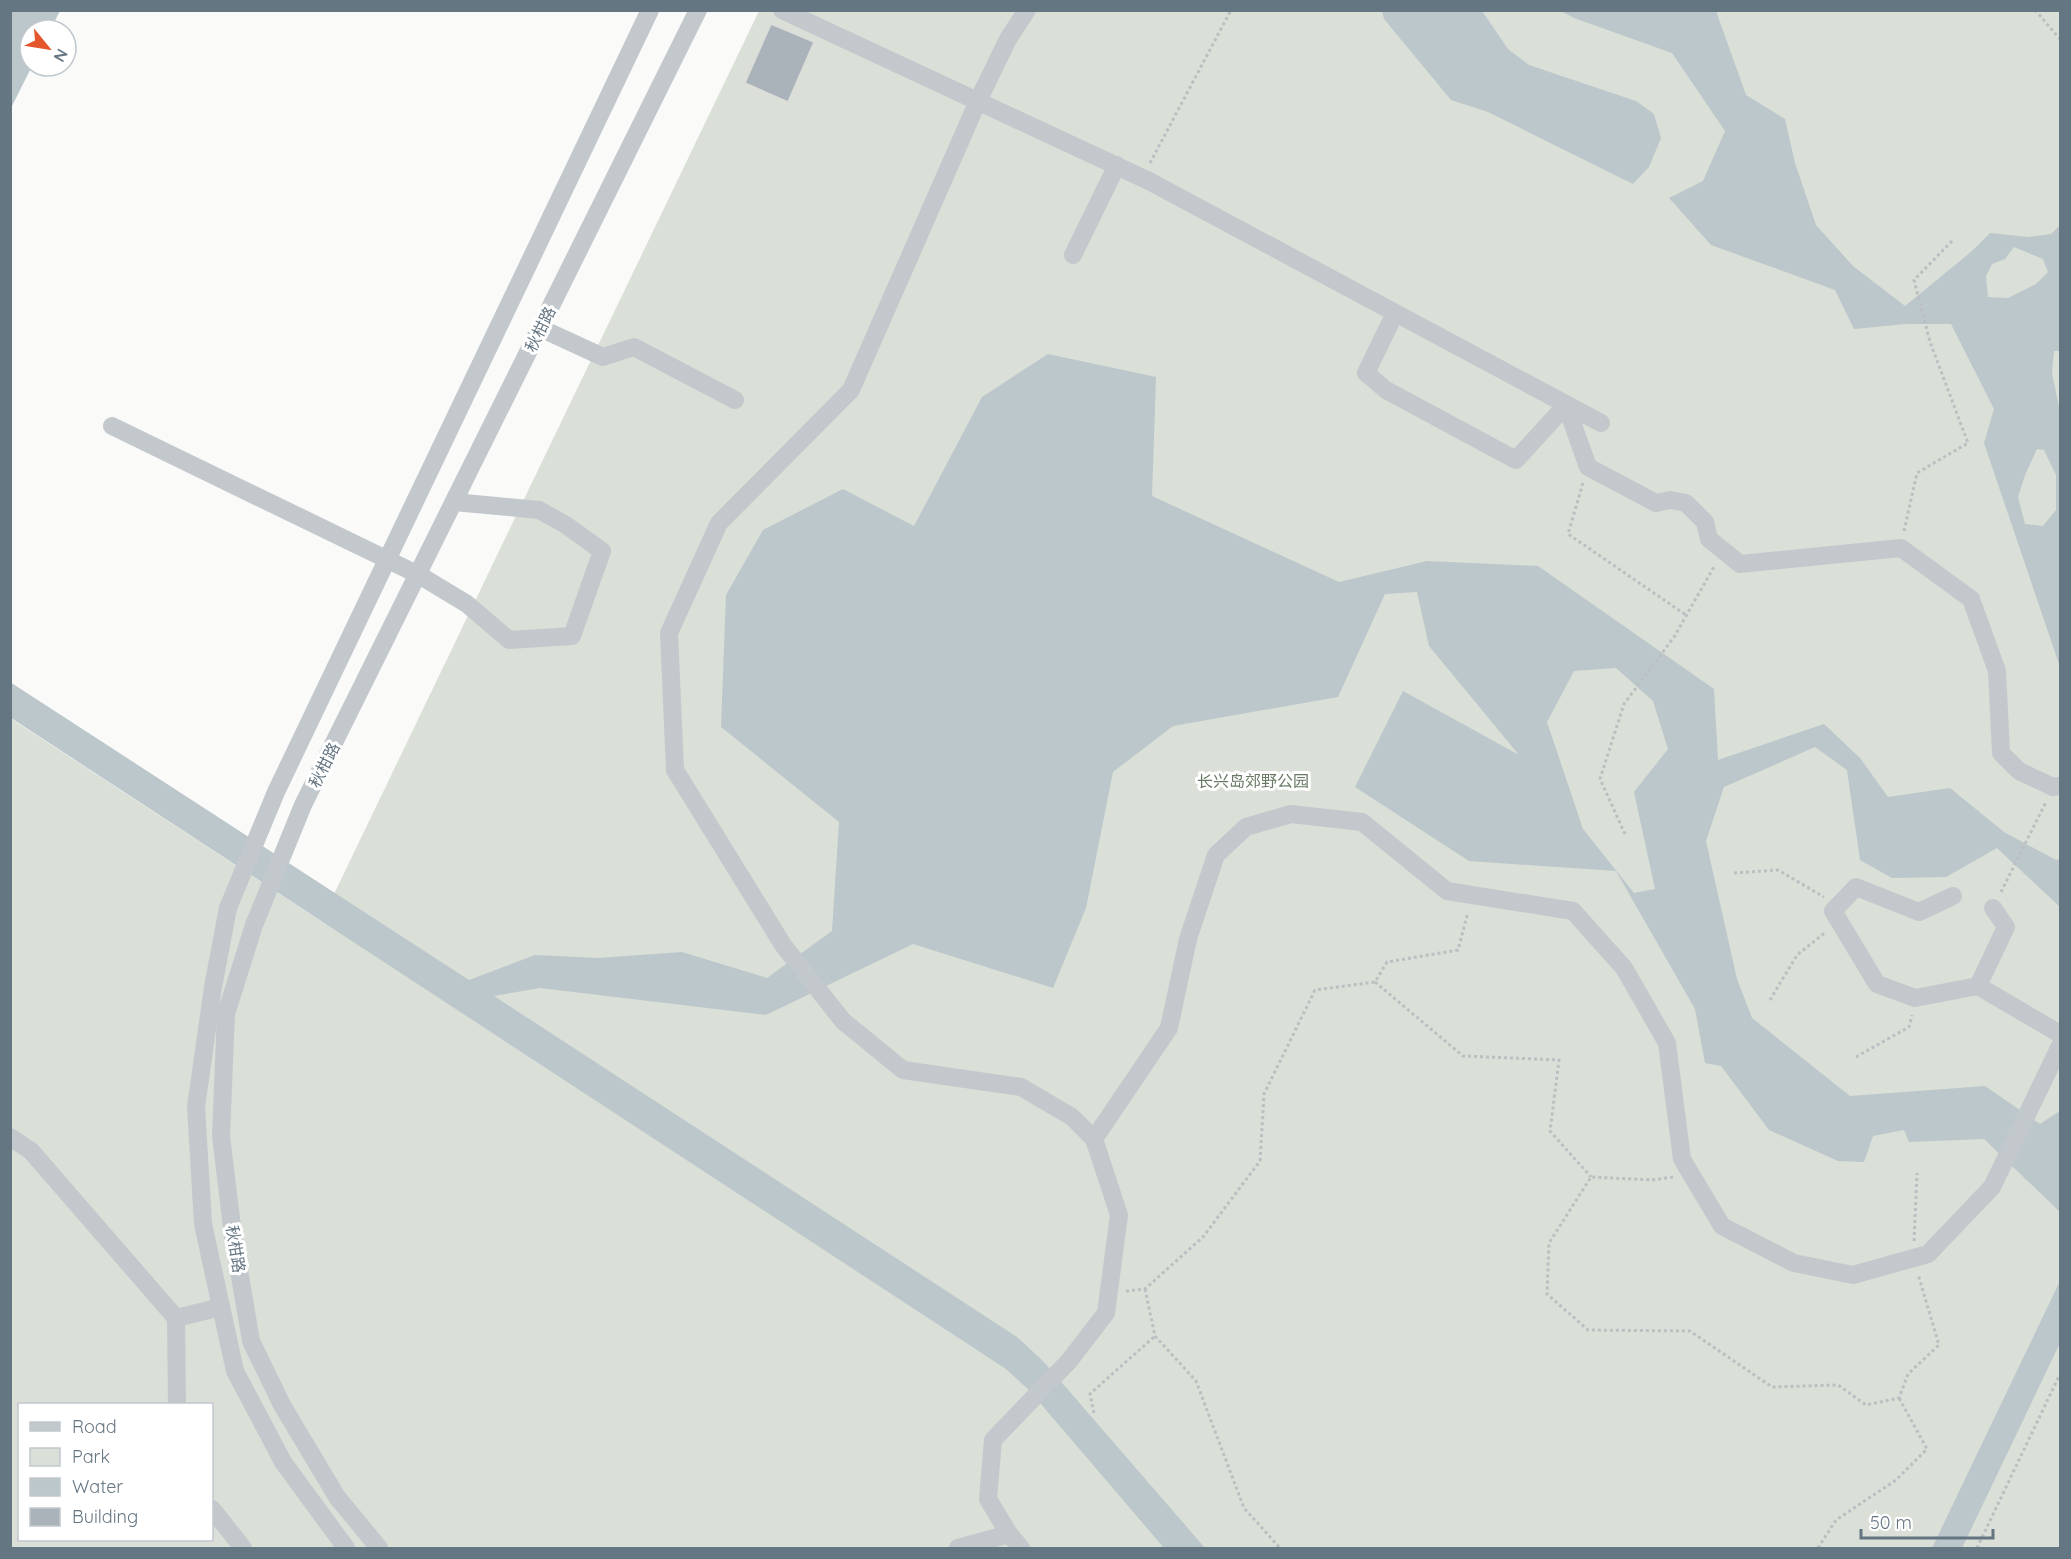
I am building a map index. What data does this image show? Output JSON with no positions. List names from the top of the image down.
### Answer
{
  "streets": {
    "street": ["秋柑路"]
  },
  "parks": ["长兴岛郊野公园"],
  "legend": [
    "Road",
    "Park",
    "Water",
    "Building"
  ],
  "scale_bar": "50 m",
  "north": "bottom right"
}
